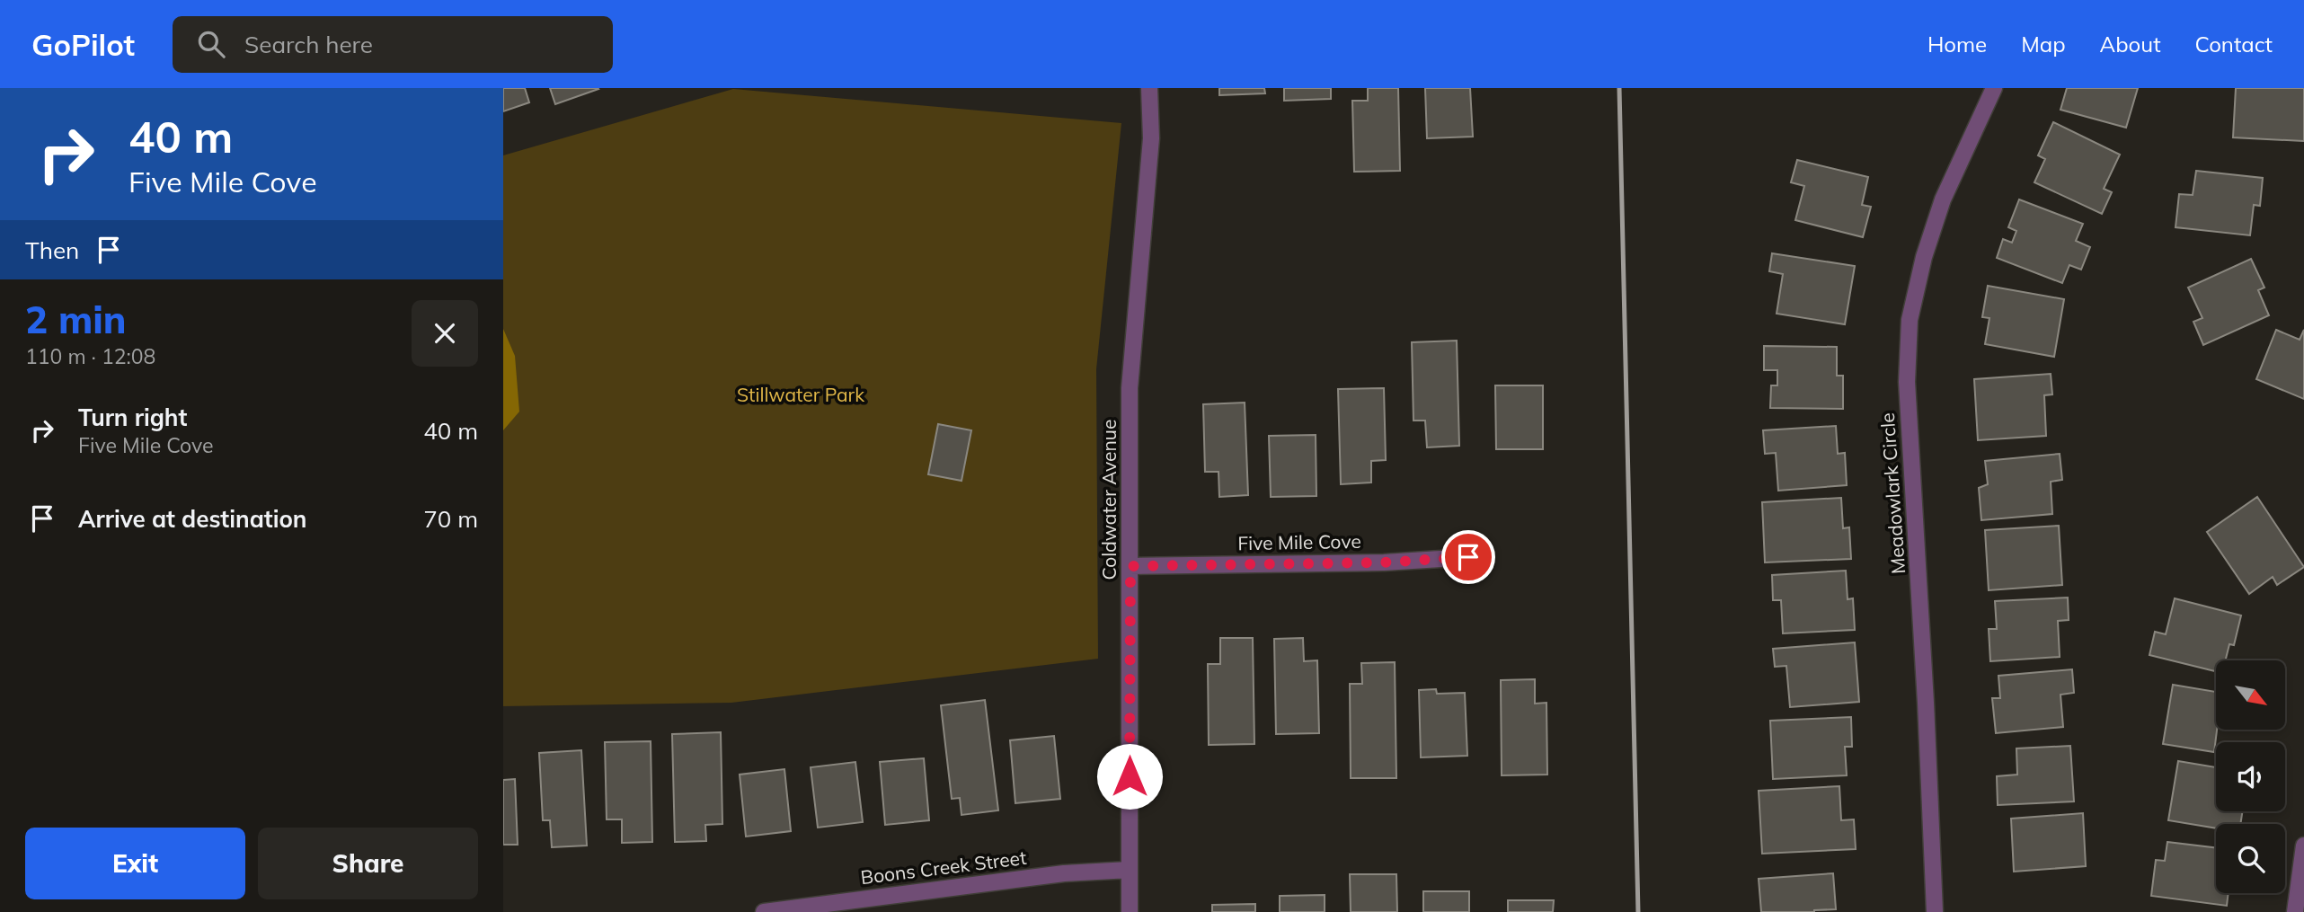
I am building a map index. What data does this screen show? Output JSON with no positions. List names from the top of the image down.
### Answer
{
  "streets": {
    "street": [
      "Meadowlark Circle",
      "Coldwater Avenue",
      "Five Mile Cove",
      "Boons Creek Street"
    ]
  },
  "crossings": [
    ["Coldwater Avenue", "Five Mile Cove"],
    ["Coldwater Avenue", "Boons Creek Street"]
  ],
  "parks": ["Stillwater Park"],
  "north": "bottom right",
  "page": {
    "header": "GoPilot",
    "search": "Search here",
    "nav": [
      "Home",
      "Map",
      "About",
      "Contact"
    ],
    "turn": ["40 m", "Five Mile Cove"],
    "then": "Then",
    "heading": ["2 min", "110 m · 12:08"],
    "list": [
      {
        "name": "Turn right",
        "note": "Five Mile Cove",
        "value": "40 m"
      },
      {
        "name": "Arrive at destination",
        "value": "70 m"
      }
    ],
    "buttons": ["Exit", "Share"]
  }
}
